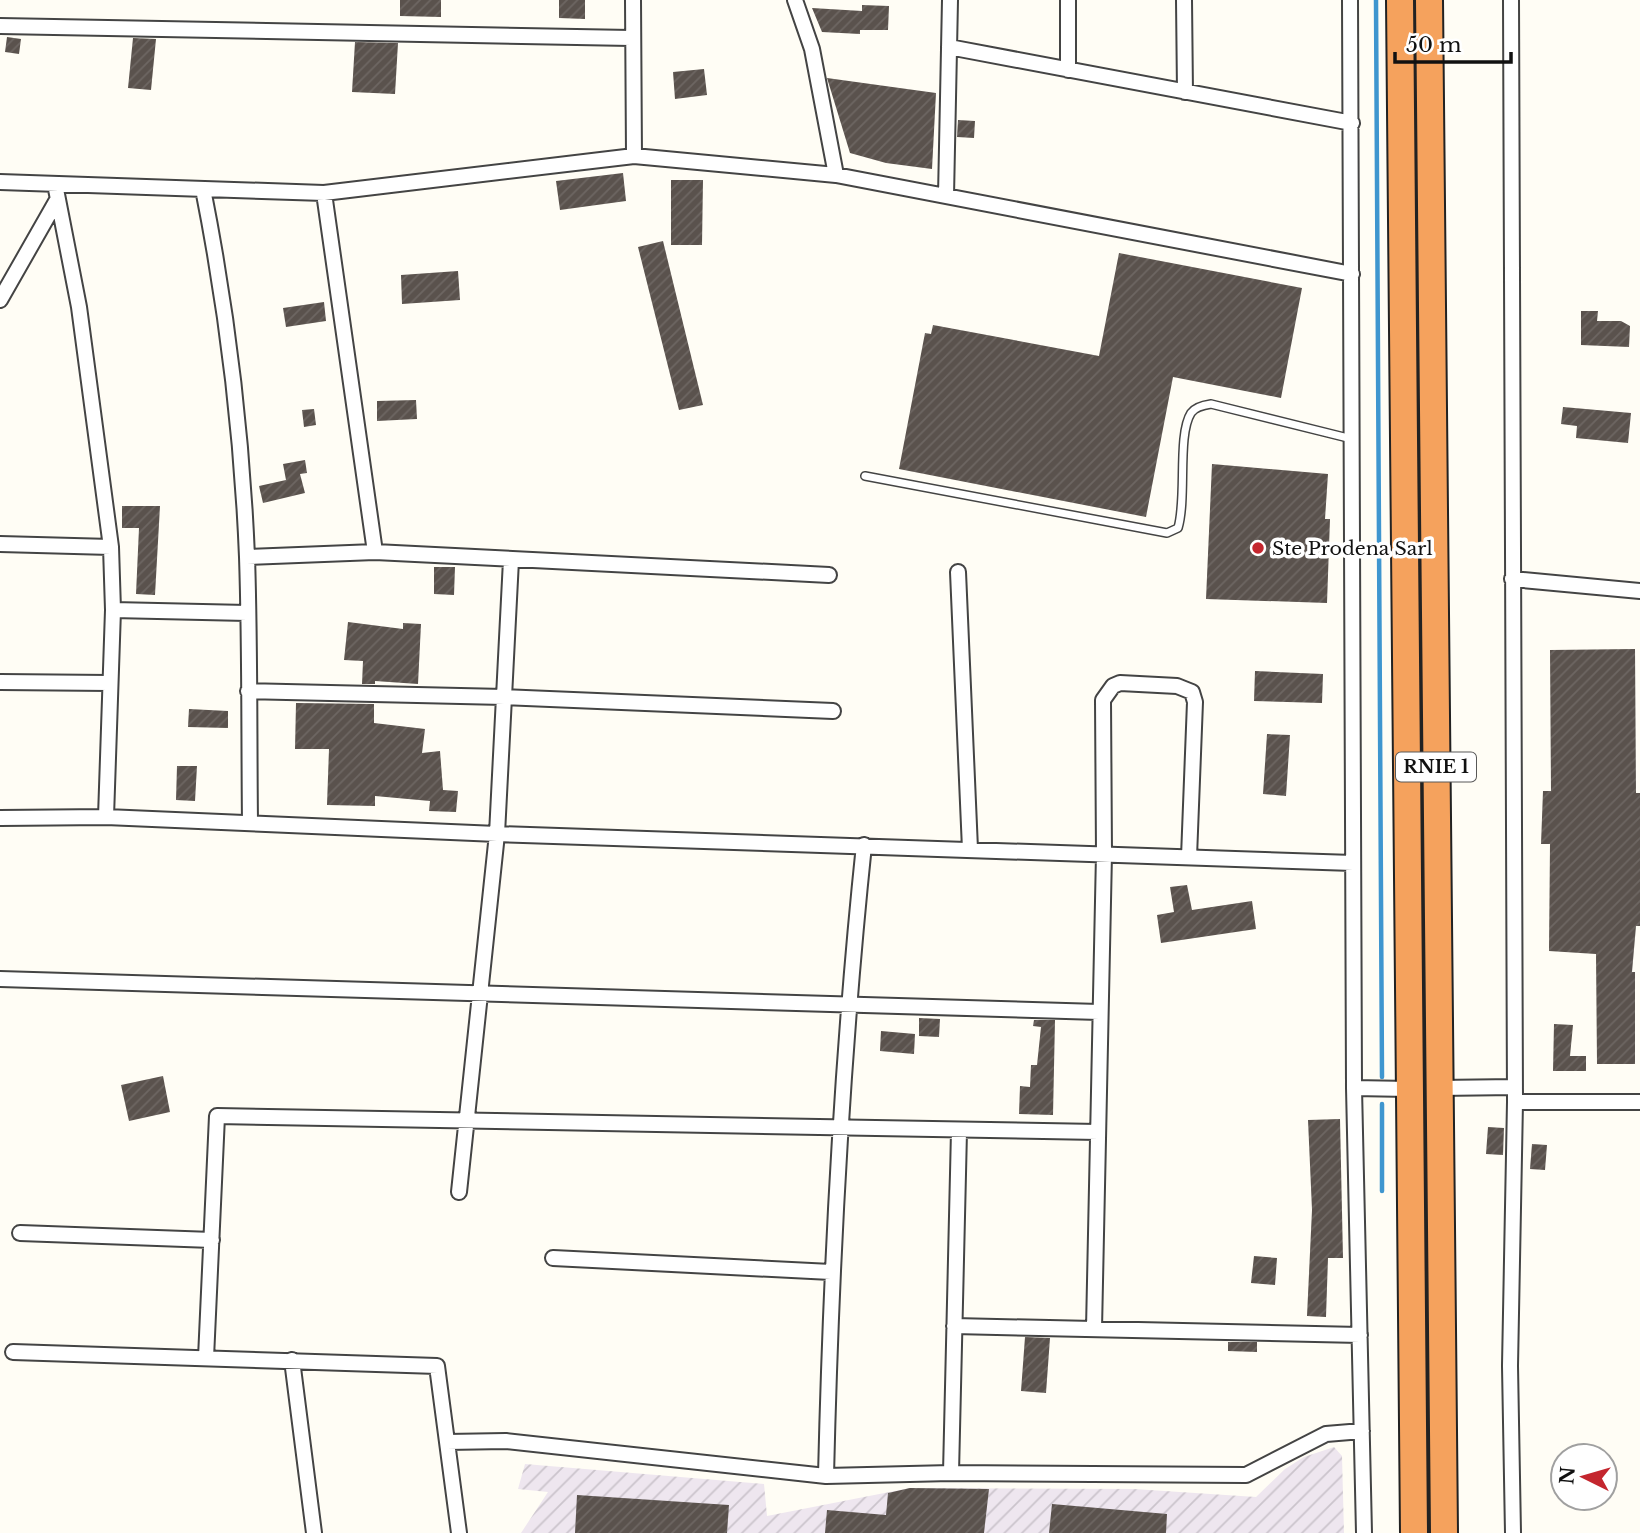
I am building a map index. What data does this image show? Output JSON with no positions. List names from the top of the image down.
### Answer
{
  "streets": {
    "highway": ["RNIE 1"]
  },
  "places": ["Ste Prodena Sarl"],
  "scale_bar": "50 m",
  "north": "left"
}
